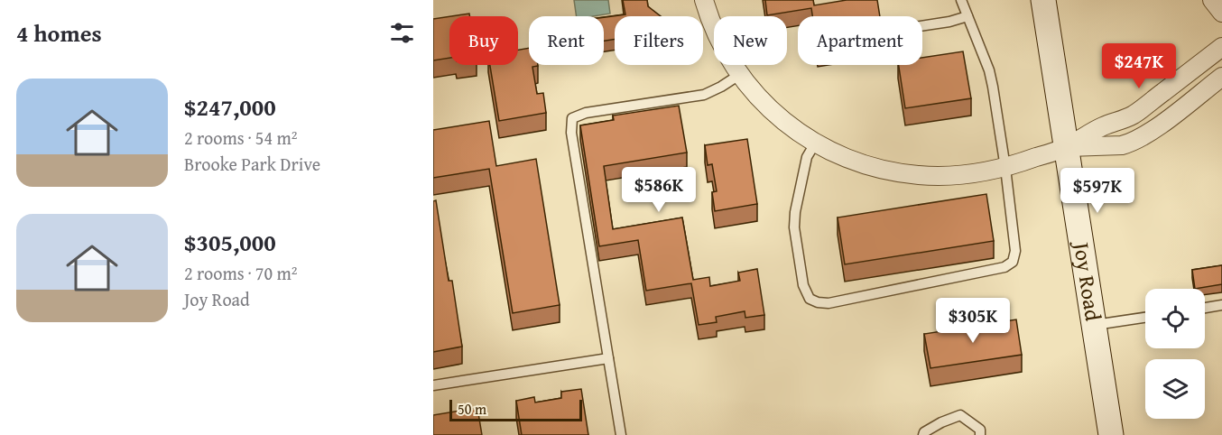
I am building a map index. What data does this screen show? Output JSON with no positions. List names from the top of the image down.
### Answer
{
  "streets": {
    "street": ["Joy Road"]
  },
  "scale_bar": "50 m",
  "page": {
    "heading": "4 homes",
    "chip": [
      "Buy",
      "Rent",
      "Filters",
      "New",
      "Apartment"
    ],
    "price": [
      "$247K",
      "$586K",
      "$597K",
      "$305K"
    ],
    "list": [
      {
        "name": "$247,000",
        "note": "2 rooms · 54 m² · Brooke Park Drive"
      },
      {
        "name": "$305,000",
        "note": "2 rooms · 70 m² · Joy Road"
      }
    ],
    "scale": "50 m"
  }
}
